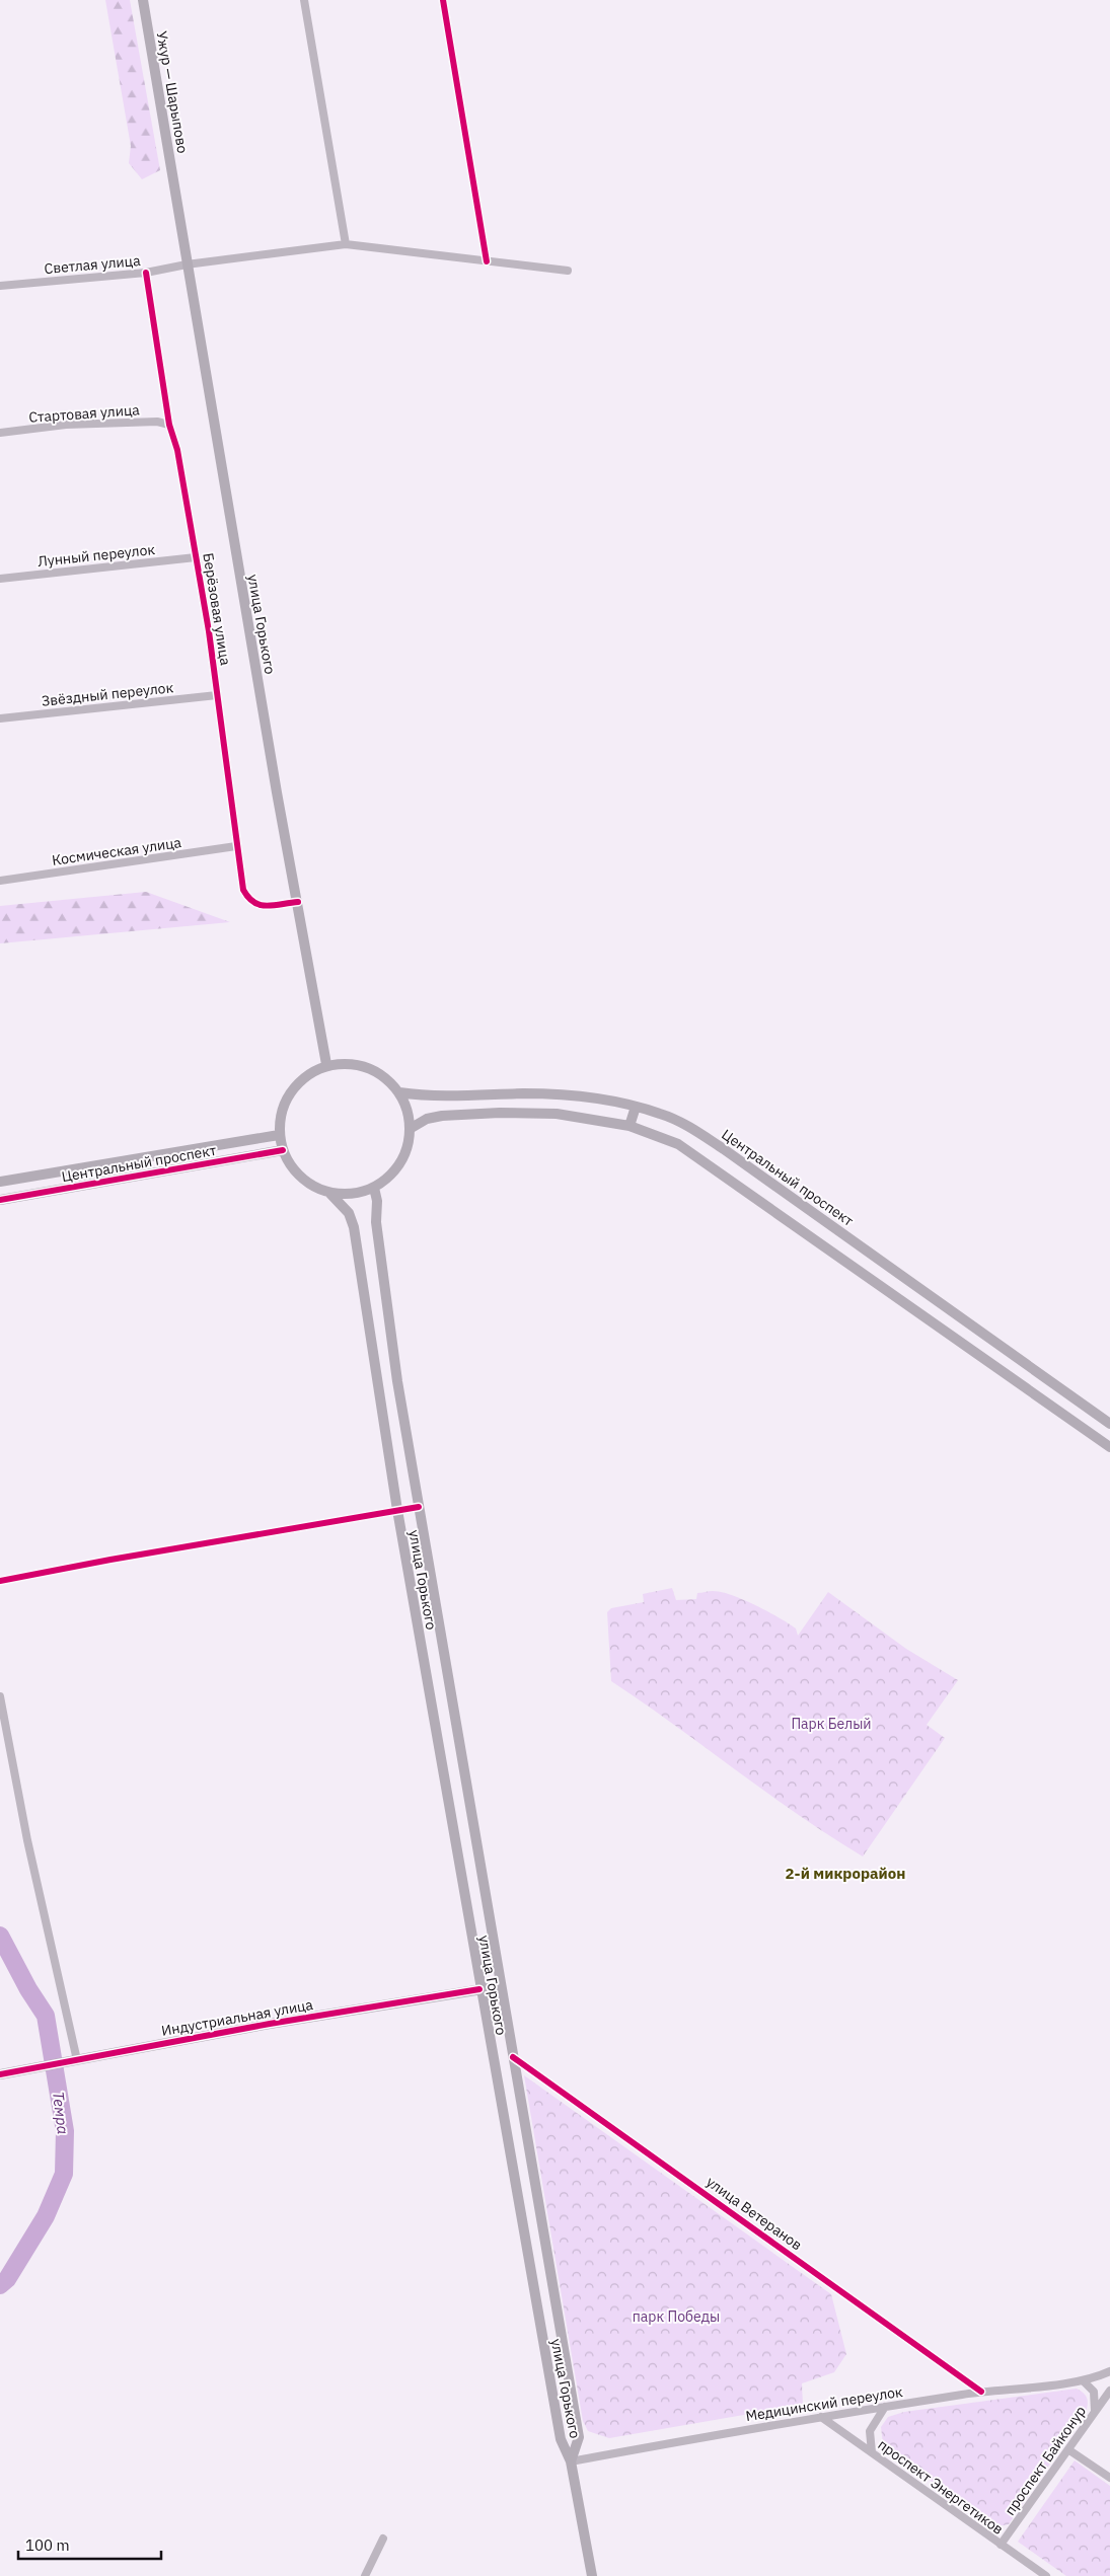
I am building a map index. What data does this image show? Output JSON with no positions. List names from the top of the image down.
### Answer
{
  "streets": {
    "main road": [
      "Ужур — Шарыпово",
      "улица Горького",
      "Центральный проспект",
      "Индустриальная улица"
    ],
    "street": [
      "Светлая улица",
      "Стартовая улица",
      "Лунный переулок",
      "Берёзовая улица",
      "Звёздный переулок",
      "Космическая улица",
      "улица Ветеранов",
      "Медицинский переулок",
      "проспект Байконур",
      "проспект Энергетиков"
    ]
  },
  "crossings": [
    ["Ужур — Шарыпово", "улица Горького"],
    ["Светлая улица", "Берёзовая улица"],
    ["Светлая улица", "улица Горького"],
    ["Стартовая улица", "Берёзовая улица"],
    ["Лунный переулок", "Берёзовая улица"],
    ["Берёзовая улица", "улица Горького"],
    ["Берёзовая улица", "Звёздный переулок"],
    ["Берёзовая улица", "Космическая улица"],
    ["улица Горького", "Центральный проспект"],
    ["улица Горького", "Индустриальная улица"],
    ["улица Горького", "улица Ветеранов"],
    ["улица Горького", "Медицинский переулок"],
    ["улица Ветеранов", "Медицинский переулок"],
    ["Медицинский переулок", "проспект Энергетиков"],
    ["проспект Байконур", "проспект Энергетиков"]
  ],
  "districts": ["2-й микрорайон"],
  "water": ["Темра"],
  "parks": ["Парк Белый", "парк Победы"],
  "scale_bar": "100 m"
}
